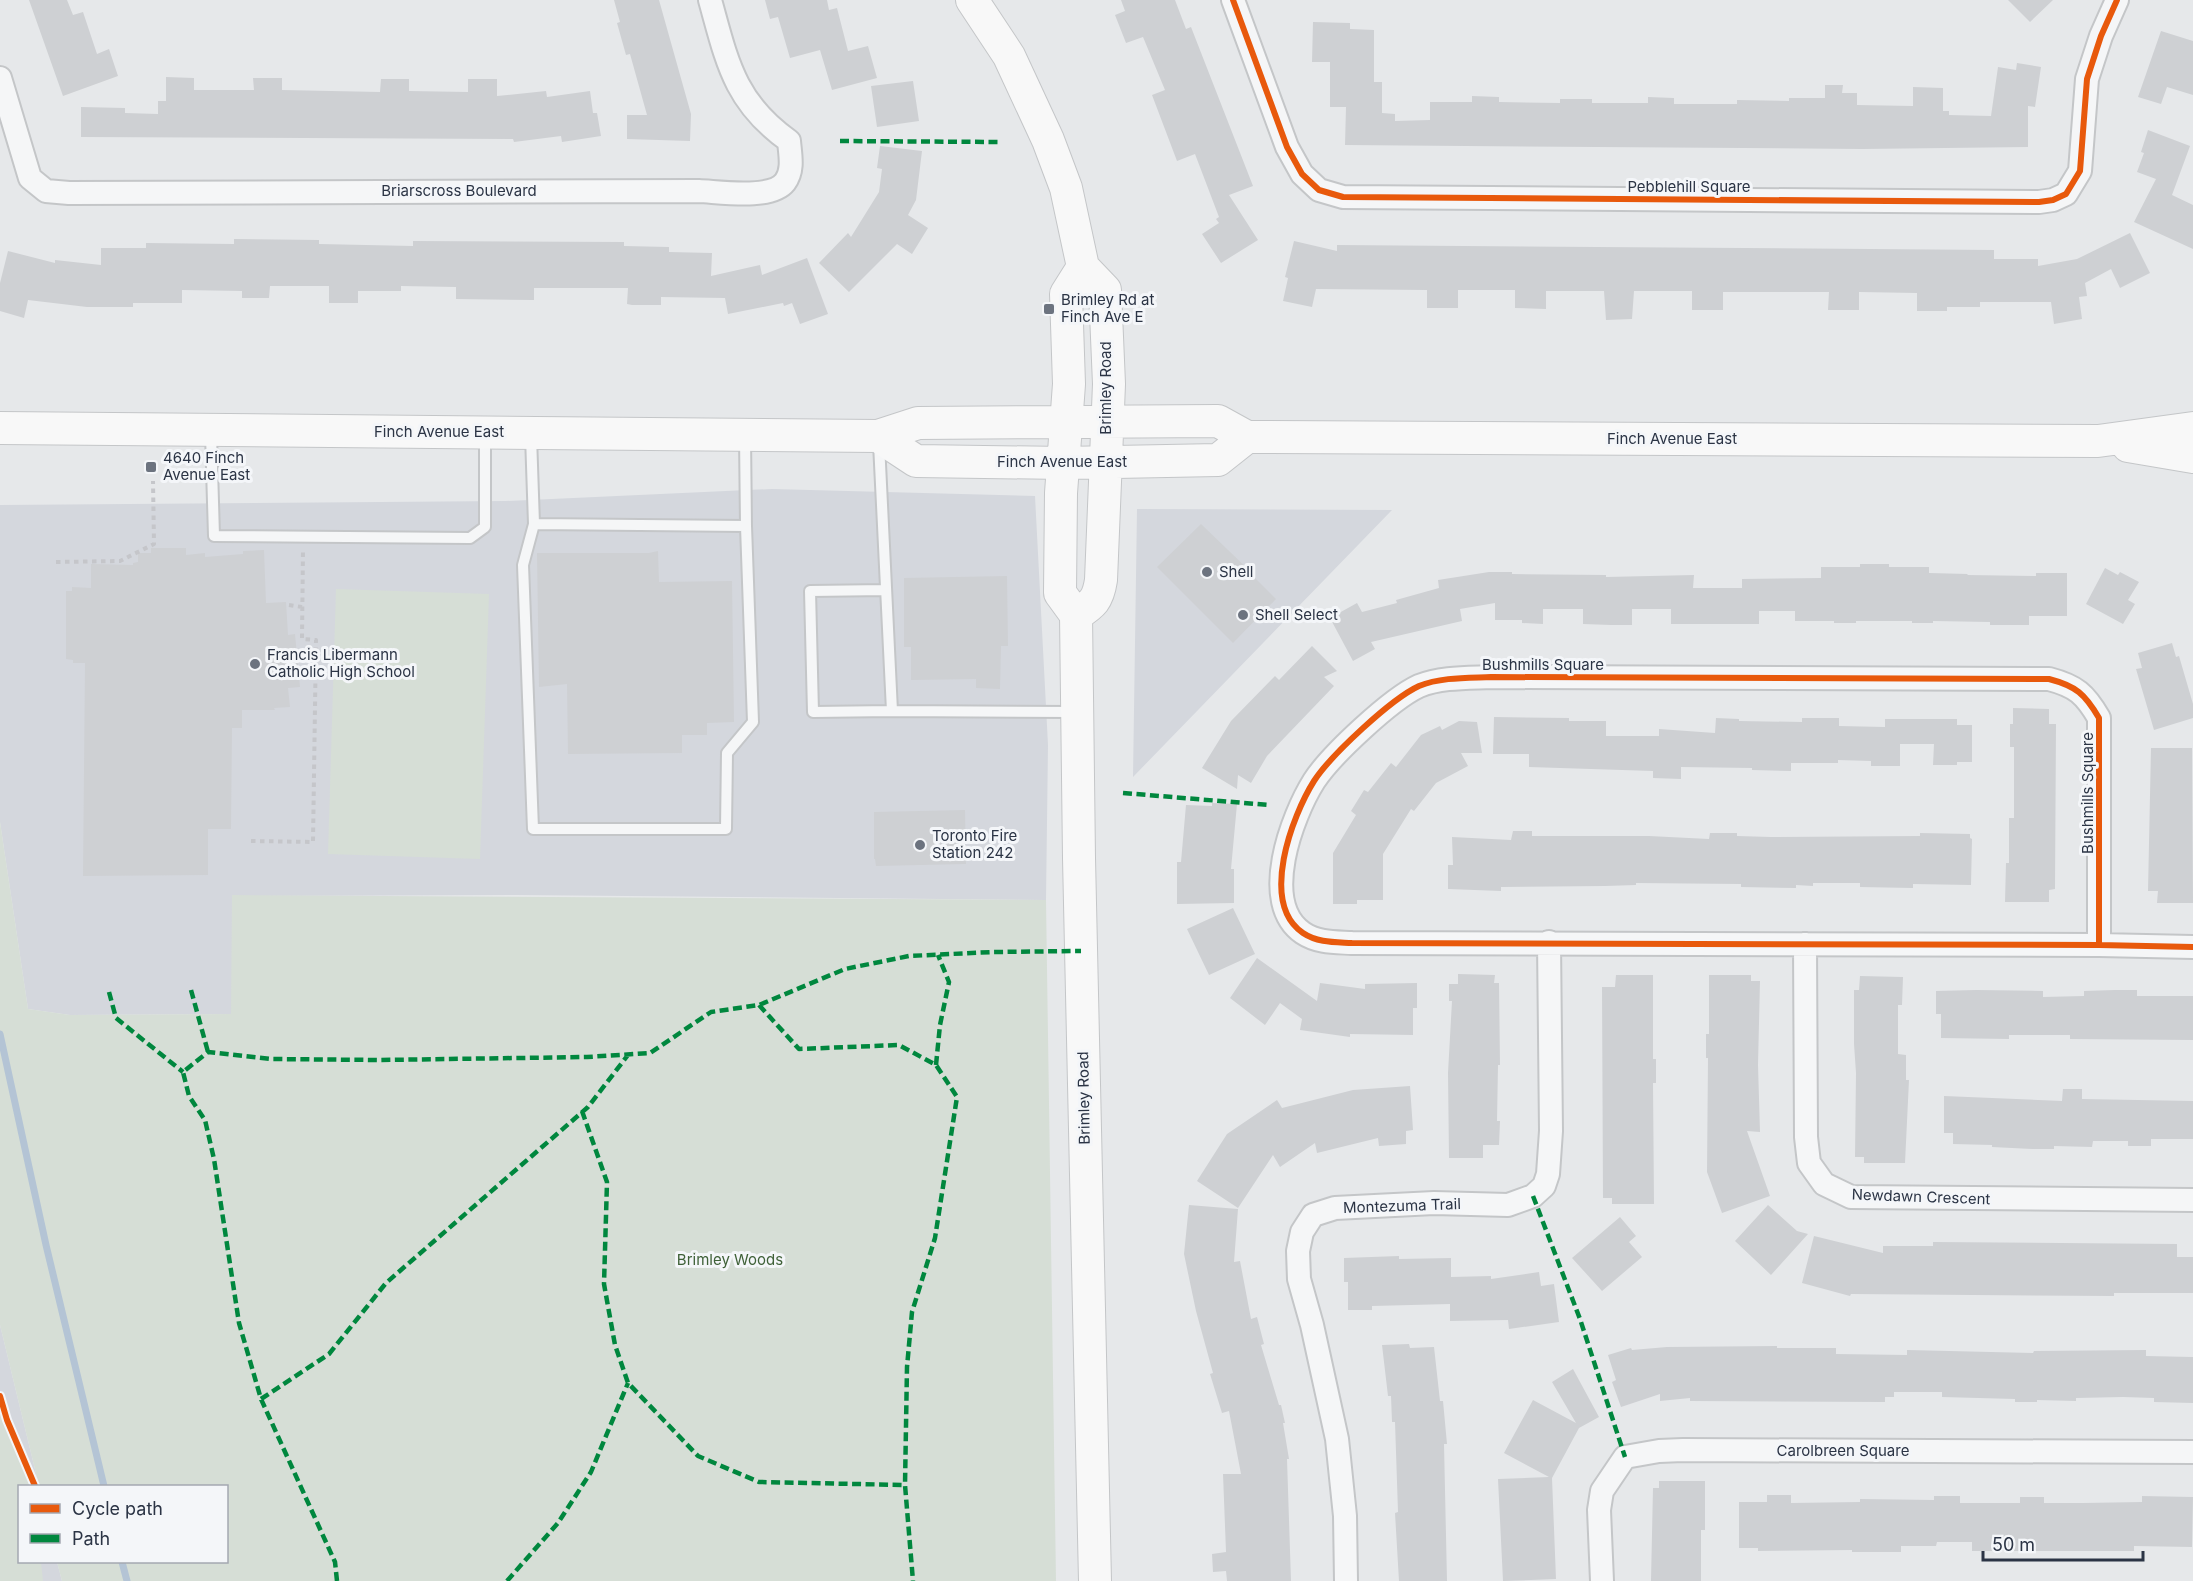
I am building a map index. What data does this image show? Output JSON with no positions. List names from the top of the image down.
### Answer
{
  "streets": {
    "main road": ["Brimley Road", "Finch Avenue East"],
    "street": [
      "Pebblehill Square",
      "Briarscross Boulevard",
      "Bushmills Square",
      "Newdawn Crescent",
      "Montezuma Trail",
      "Carolbreen Square"
    ]
  },
  "crossings": [
    ["Brimley Road", "Finch Avenue East"],
    ["Bushmills Square", "Newdawn Crescent"],
    ["Bushmills Square", "Montezuma Trail"]
  ],
  "parks": ["Brimley Woods"],
  "places": {
    "transit": ["Brimley Rd at Finch Ave E", "4640 Finch Avenue East"],
    "other": [
      "Shell",
      "Shell Select",
      "Francis Libermann Catholic High School",
      "Toronto Fire Station 242"
    ]
  },
  "legend": ["Cycle path", "Path"],
  "scale_bar": "50 m"
}
